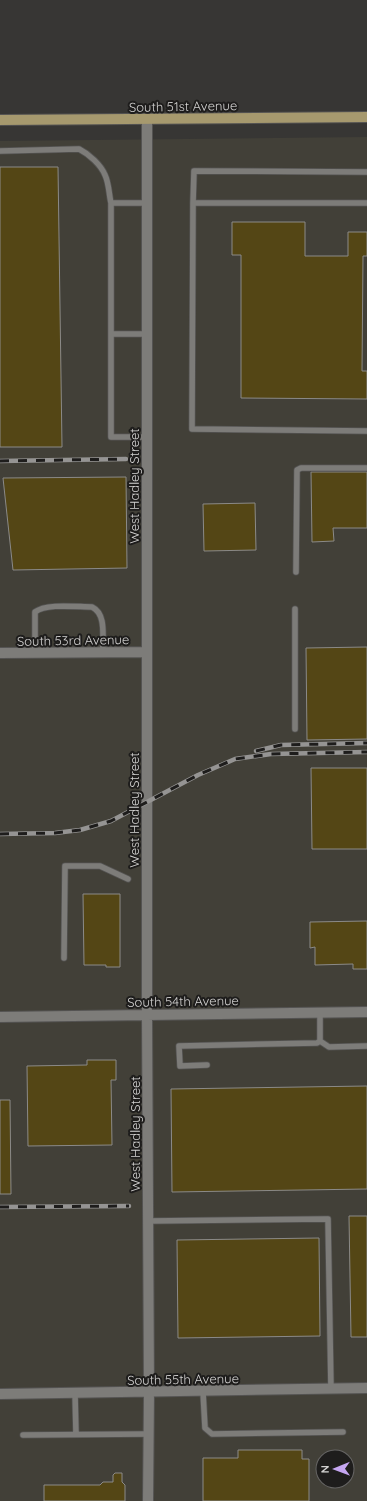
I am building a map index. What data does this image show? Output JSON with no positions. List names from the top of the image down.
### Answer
{
  "streets": {
    "main road": ["South 51st Avenue"],
    "street": [
      "West Hadley Street",
      "South 53rd Avenue",
      "South 54th Avenue",
      "South 55th Avenue"
    ]
  },
  "crossings": [
    ["South 51st Avenue", "West Hadley Street"],
    ["West Hadley Street", "South 53rd Avenue"],
    ["West Hadley Street", "South 54th Avenue"],
    ["West Hadley Street", "South 55th Avenue"]
  ],
  "north": "left"
}
